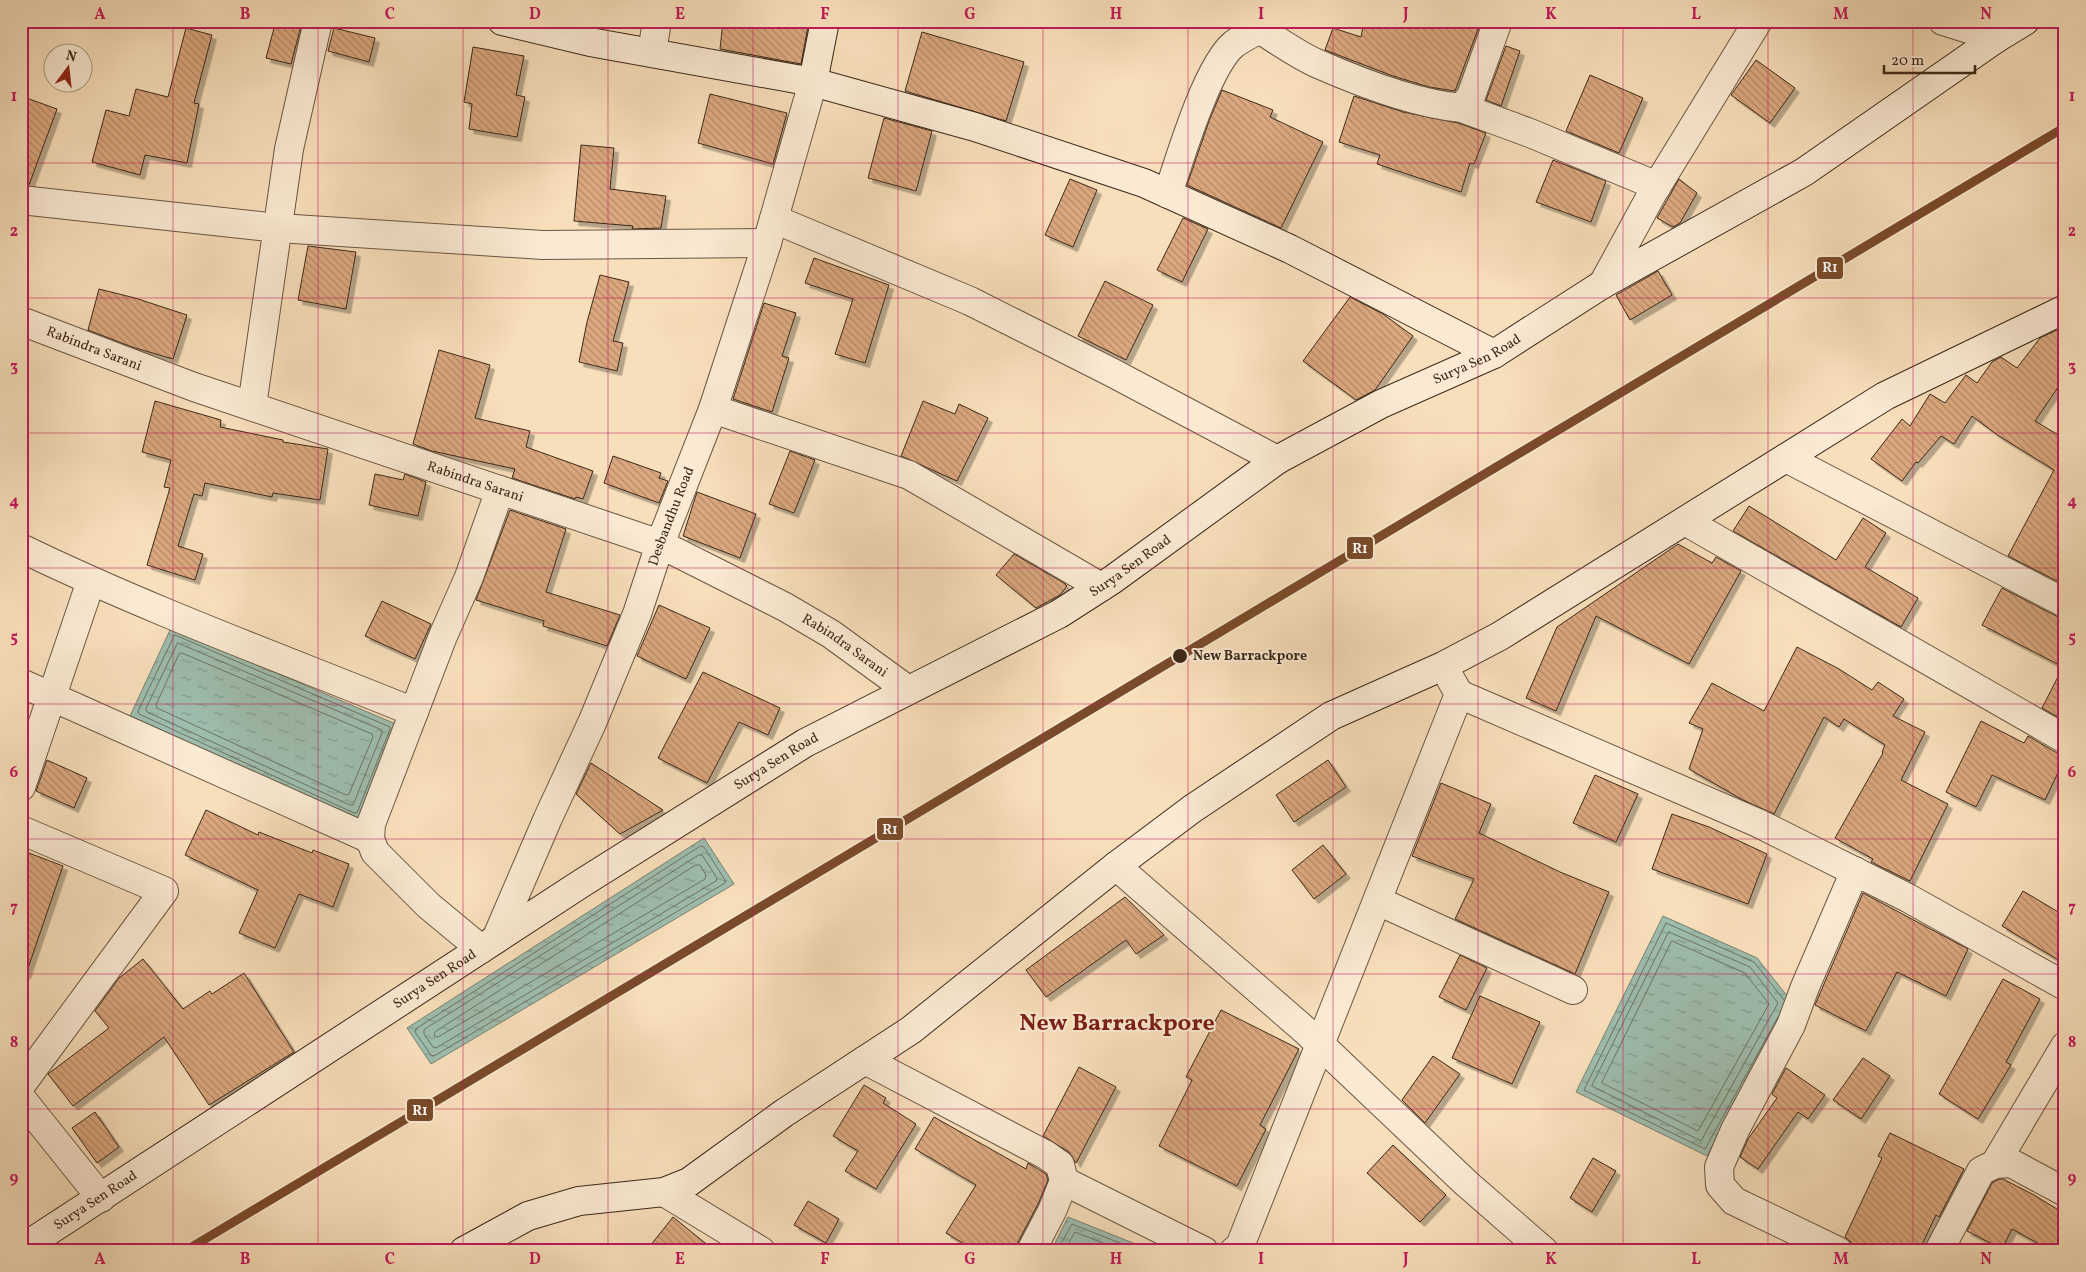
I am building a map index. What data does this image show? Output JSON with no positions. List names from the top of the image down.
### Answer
{
  "streets": {
    "street": ["Rabindra Sarani", "Surya Sen Road", "Desbandhu Road"]
  },
  "crossings": [
    ["Rabindra Sarani", "Surya Sen Road"],
    ["Rabindra Sarani", "Desbandhu Road"],
    ["Surya Sen Road", "Desbandhu Road"]
  ],
  "districts": ["New Barrackpore"],
  "places": ["New Barrackpore"],
  "lines": ["transit line R1"],
  "scale_bar": "20 m",
  "north": "top",
  "grid": {
    "columns": [
      "A",
      "B",
      "C",
      "D",
      "E",
      "F",
      "G",
      "H",
      "I",
      "J",
      "K",
      "L",
      "M",
      "N"
    ],
    "rows": [
      "1",
      "2",
      "3",
      "4",
      "5",
      "6",
      "7",
      "8",
      "9"
    ]
  }
}
